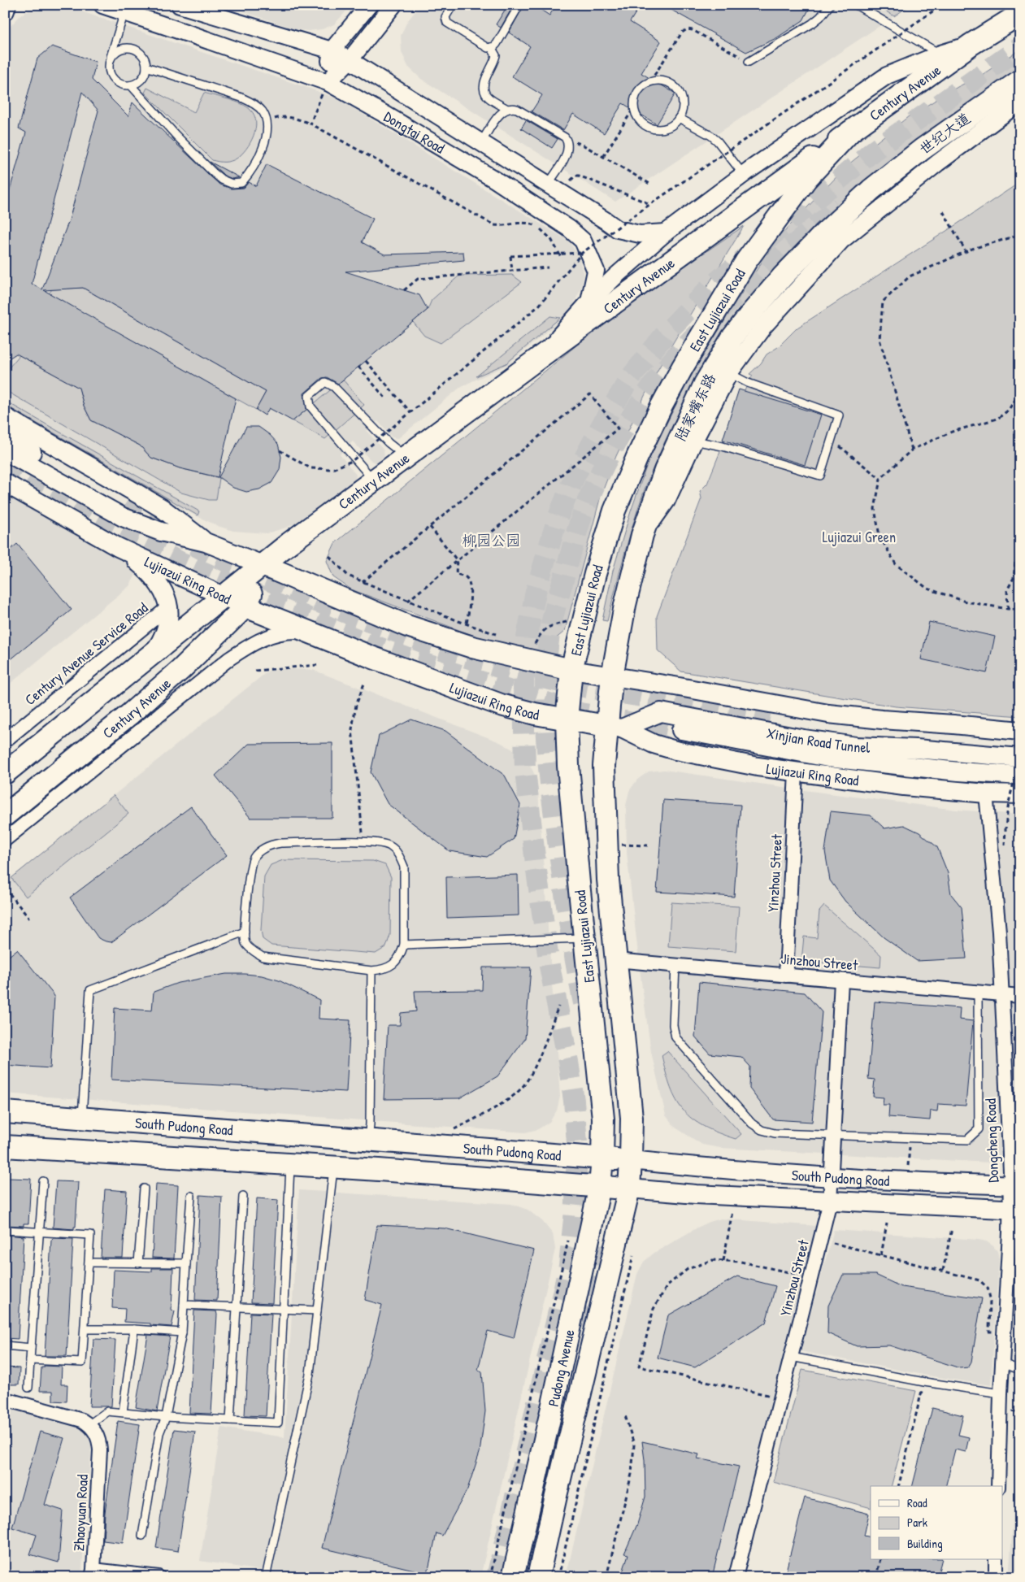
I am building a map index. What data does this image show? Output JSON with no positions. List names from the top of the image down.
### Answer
{
  "streets": {
    "main road": [
      "Century Avenue",
      "世纪大道",
      "East Lujiazui Road",
      "陆家嘴东路",
      "Lujiazui Ring Road",
      "Xinjian Road Tunnel",
      "South Pudong Road",
      "Pudong Avenue"
    ],
    "street": [
      "Dongtai Road",
      "Century Avenue Service Road",
      "Yinzhou Street",
      "Jinzhou Street",
      "Dongcheng Road",
      "Zhaoyuan Road"
    ]
  },
  "crossings": [
    ["Century Avenue", "Dongtai Road"],
    ["Century Avenue", "East Lujiazui Road"],
    ["Century Avenue", "Lujiazui Ring Road"],
    ["世纪大道", "陆家嘴东路"],
    ["East Lujiazui Road", "陆家嘴东路"],
    ["East Lujiazui Road", "Lujiazui Ring Road"],
    ["East Lujiazui Road", "Xinjian Road Tunnel"],
    ["East Lujiazui Road", "Jinzhou Street"],
    ["East Lujiazui Road", "South Pudong Road"],
    ["East Lujiazui Road", "Pudong Avenue"],
    ["Lujiazui Ring Road", "Xinjian Road Tunnel"],
    ["Lujiazui Ring Road", "Yinzhou Street"],
    ["Lujiazui Ring Road", "Dongcheng Road"],
    ["Yinzhou Street", "Jinzhou Street"],
    ["Yinzhou Street", "South Pudong Road"],
    ["Jinzhou Street", "Dongcheng Road"],
    ["South Pudong Road", "Dongcheng Road"],
    ["South Pudong Road", "Pudong Avenue"]
  ],
  "parks": ["Lujiazui Green", "柳园公园"],
  "legend": ["Road", "Park", "Building"]
}
